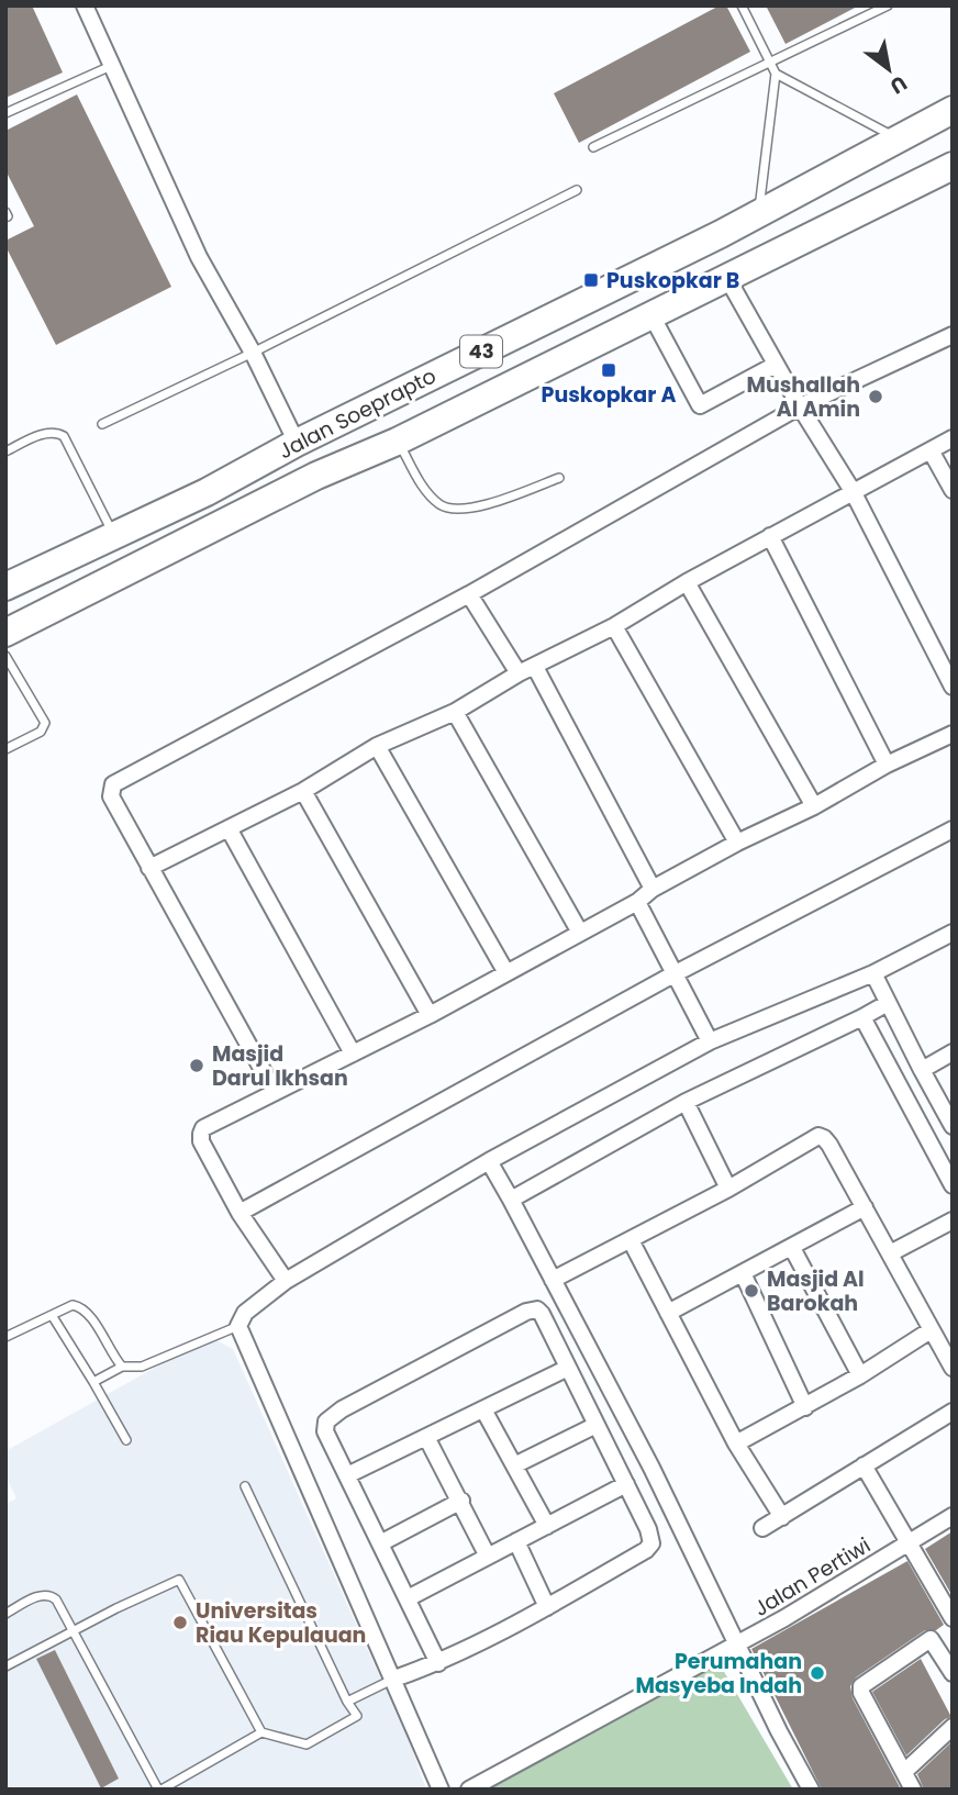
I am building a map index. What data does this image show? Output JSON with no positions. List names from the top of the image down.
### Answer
{
  "streets": {
    "highway": ["43", "Jalan Soeprapto"],
    "street": ["Jalan Pertiwi"]
  },
  "places": {
    "transit": ["Puskopkar B", "Puskopkar A"],
    "other": [
      "Mushallah Al Amin",
      "Masjid Darul Ikhsan",
      "Masjid Al Barokah",
      "Universitas Riau Kepulauan",
      "Perumahan Masyeba Indah"
    ]
  },
  "north": "bottom right"
}
